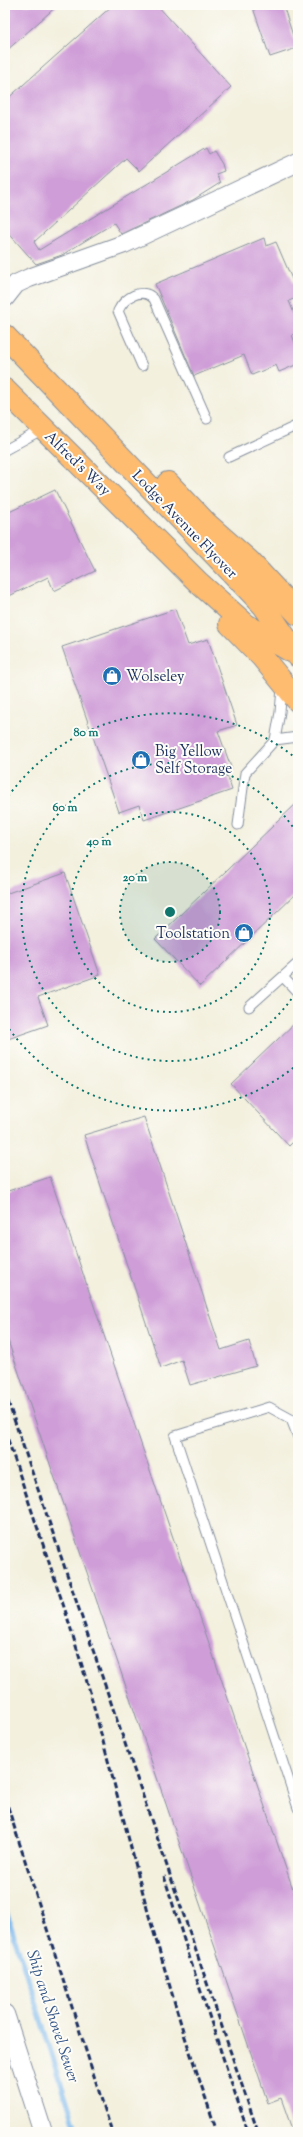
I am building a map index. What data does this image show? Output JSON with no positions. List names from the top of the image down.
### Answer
{
  "streets": {
    "highway": ["Alfred's Way", "Lodge Avenue Flyover"]
  },
  "crossings": [
    ["Alfred's Way", "Lodge Avenue Flyover"]
  ],
  "water": ["Ship and Shovel Sewer"],
  "places": {
    "shop": ["Wolseley", "Big Yellow Self Storage", "Toolstation"]
  },
  "rings": [
    "80 m",
    "60 m",
    "40 m",
    "20 m"
  ]
}
